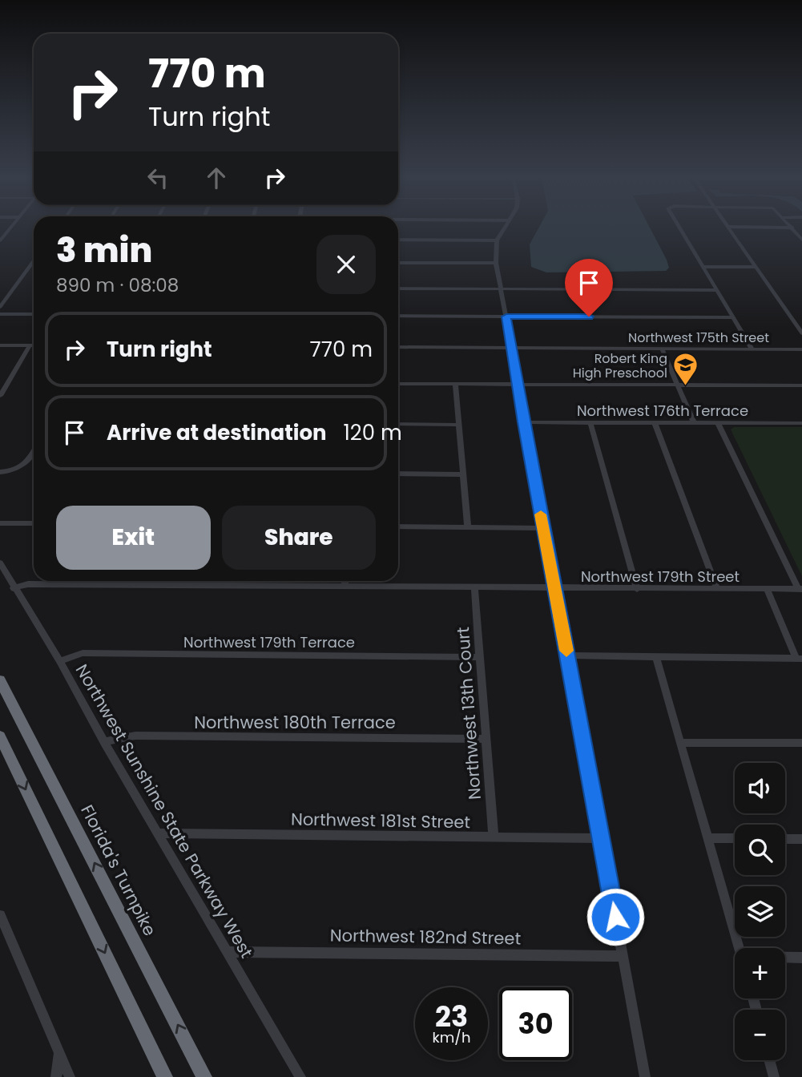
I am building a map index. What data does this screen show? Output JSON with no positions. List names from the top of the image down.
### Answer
{
  "streets": {
    "highway": ["Florida's Turnpike"],
    "street": [
      "Northwest 175th Street",
      "Northwest 176th Terrace",
      "Northwest 179th Street",
      "Northwest 179th Terrace",
      "Northwest 13th Court",
      "Northwest 180th Terrace",
      "Northwest Sunshine State Parkway West",
      "Northwest 181st Street",
      "Northwest 182nd Street"
    ]
  },
  "crossings": [
    ["Northwest 179th Street", "Northwest 13th Court"],
    ["Northwest 179th Street", "Northwest Sunshine State Parkway West"],
    ["Northwest 179th Terrace", "Northwest 13th Court"],
    ["Northwest 179th Terrace", "Northwest Sunshine State Parkway West"],
    ["Northwest 13th Court", "Northwest 180th Terrace"],
    ["Northwest 13th Court", "Northwest 181st Street"],
    ["Northwest 180th Terrace", "Northwest Sunshine State Parkway West"],
    ["Northwest Sunshine State Parkway West", "Northwest 181st Street"],
    ["Northwest Sunshine State Parkway West", "Northwest 182nd Street"]
  ],
  "places": {
    "school or university": ["Robert King High Preschool"]
  },
  "page": {
    "turn": ["770 m", "Turn right"],
    "heading": ["3 min", "890 m · 08:08"],
    "list": [
      {
        "name": "Turn right",
        "value": "770 m"
      },
      {
        "name": "Arrive at destination",
        "value": "120 m"
      }
    ],
    "buttons": ["Exit", "Share"],
    "map_buttons": ["+", "−"],
    "speed": "23 km/h",
    "limit": "30"
  }
}
